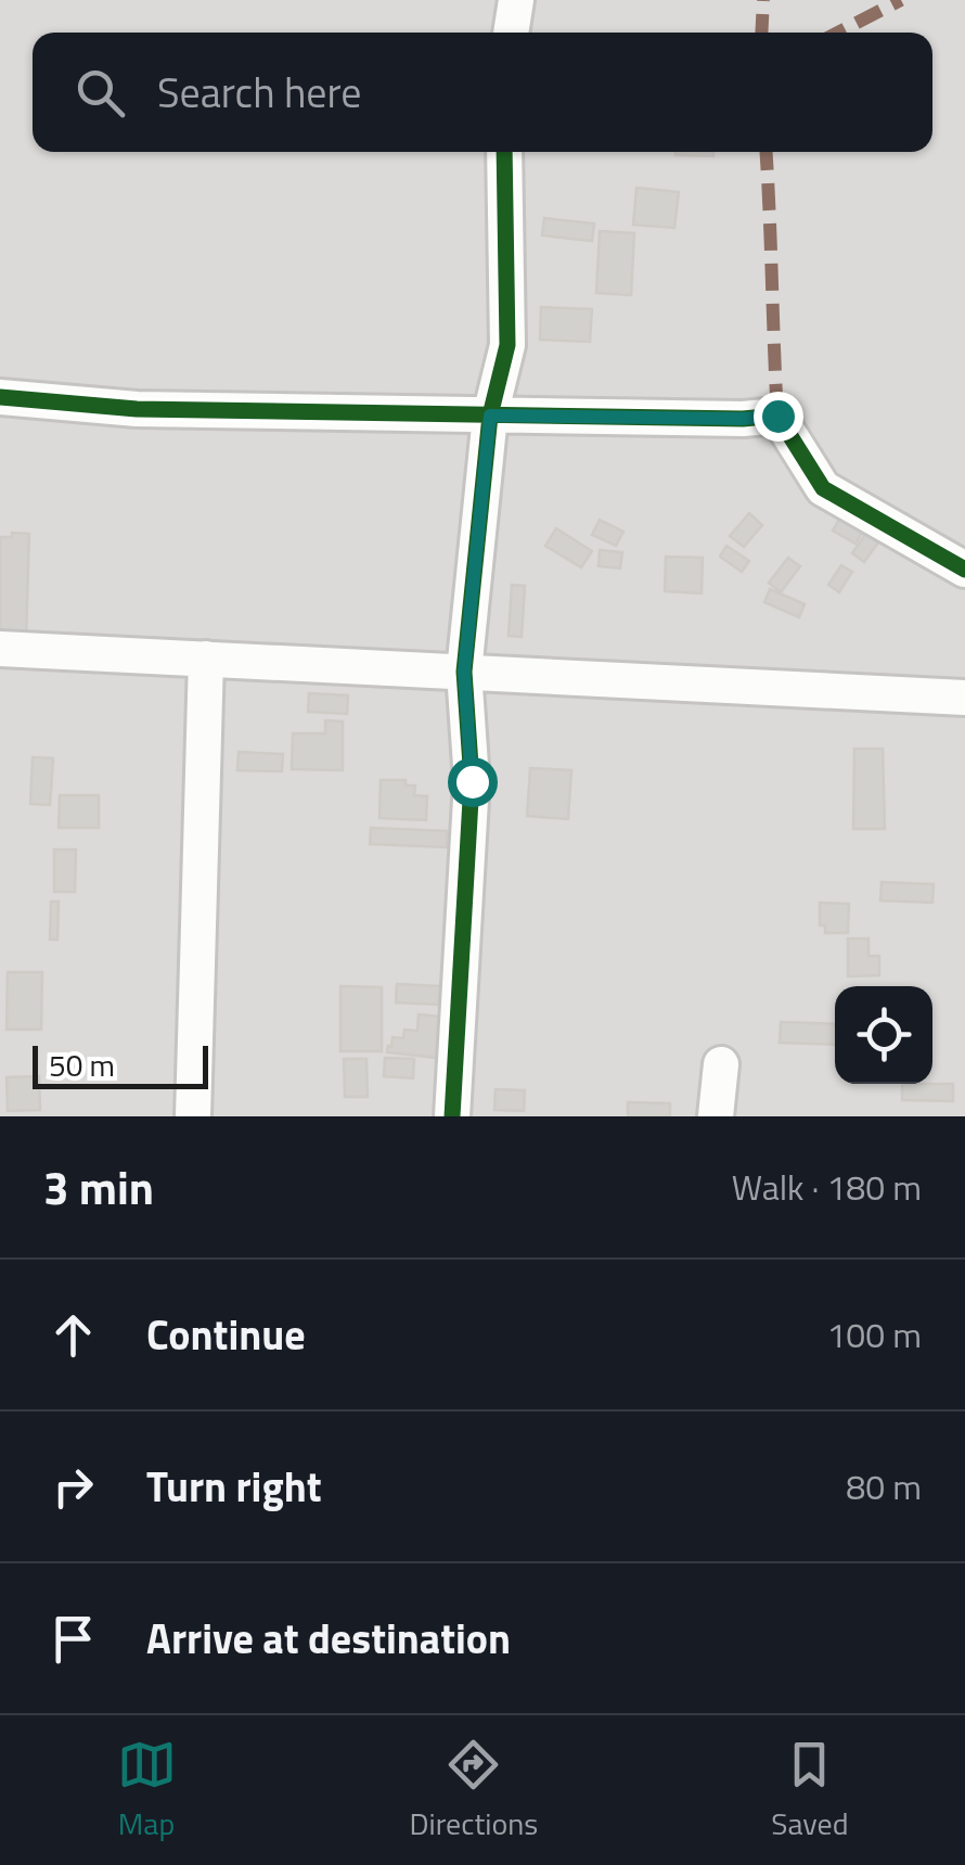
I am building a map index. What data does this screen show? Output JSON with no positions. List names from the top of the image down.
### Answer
{
  "scale_bar": "50 m",
  "page": {
    "search": "Search here",
    "scale": "50 m",
    "heading": ["3 min", "Walk · 180 m"],
    "list": [
      ["Continue", "100 m"],
      ["Turn right", "80 m"],
      "Arrive at destination"
    ],
    "nav": ["Map", "Directions", "Saved"]
  }
}
